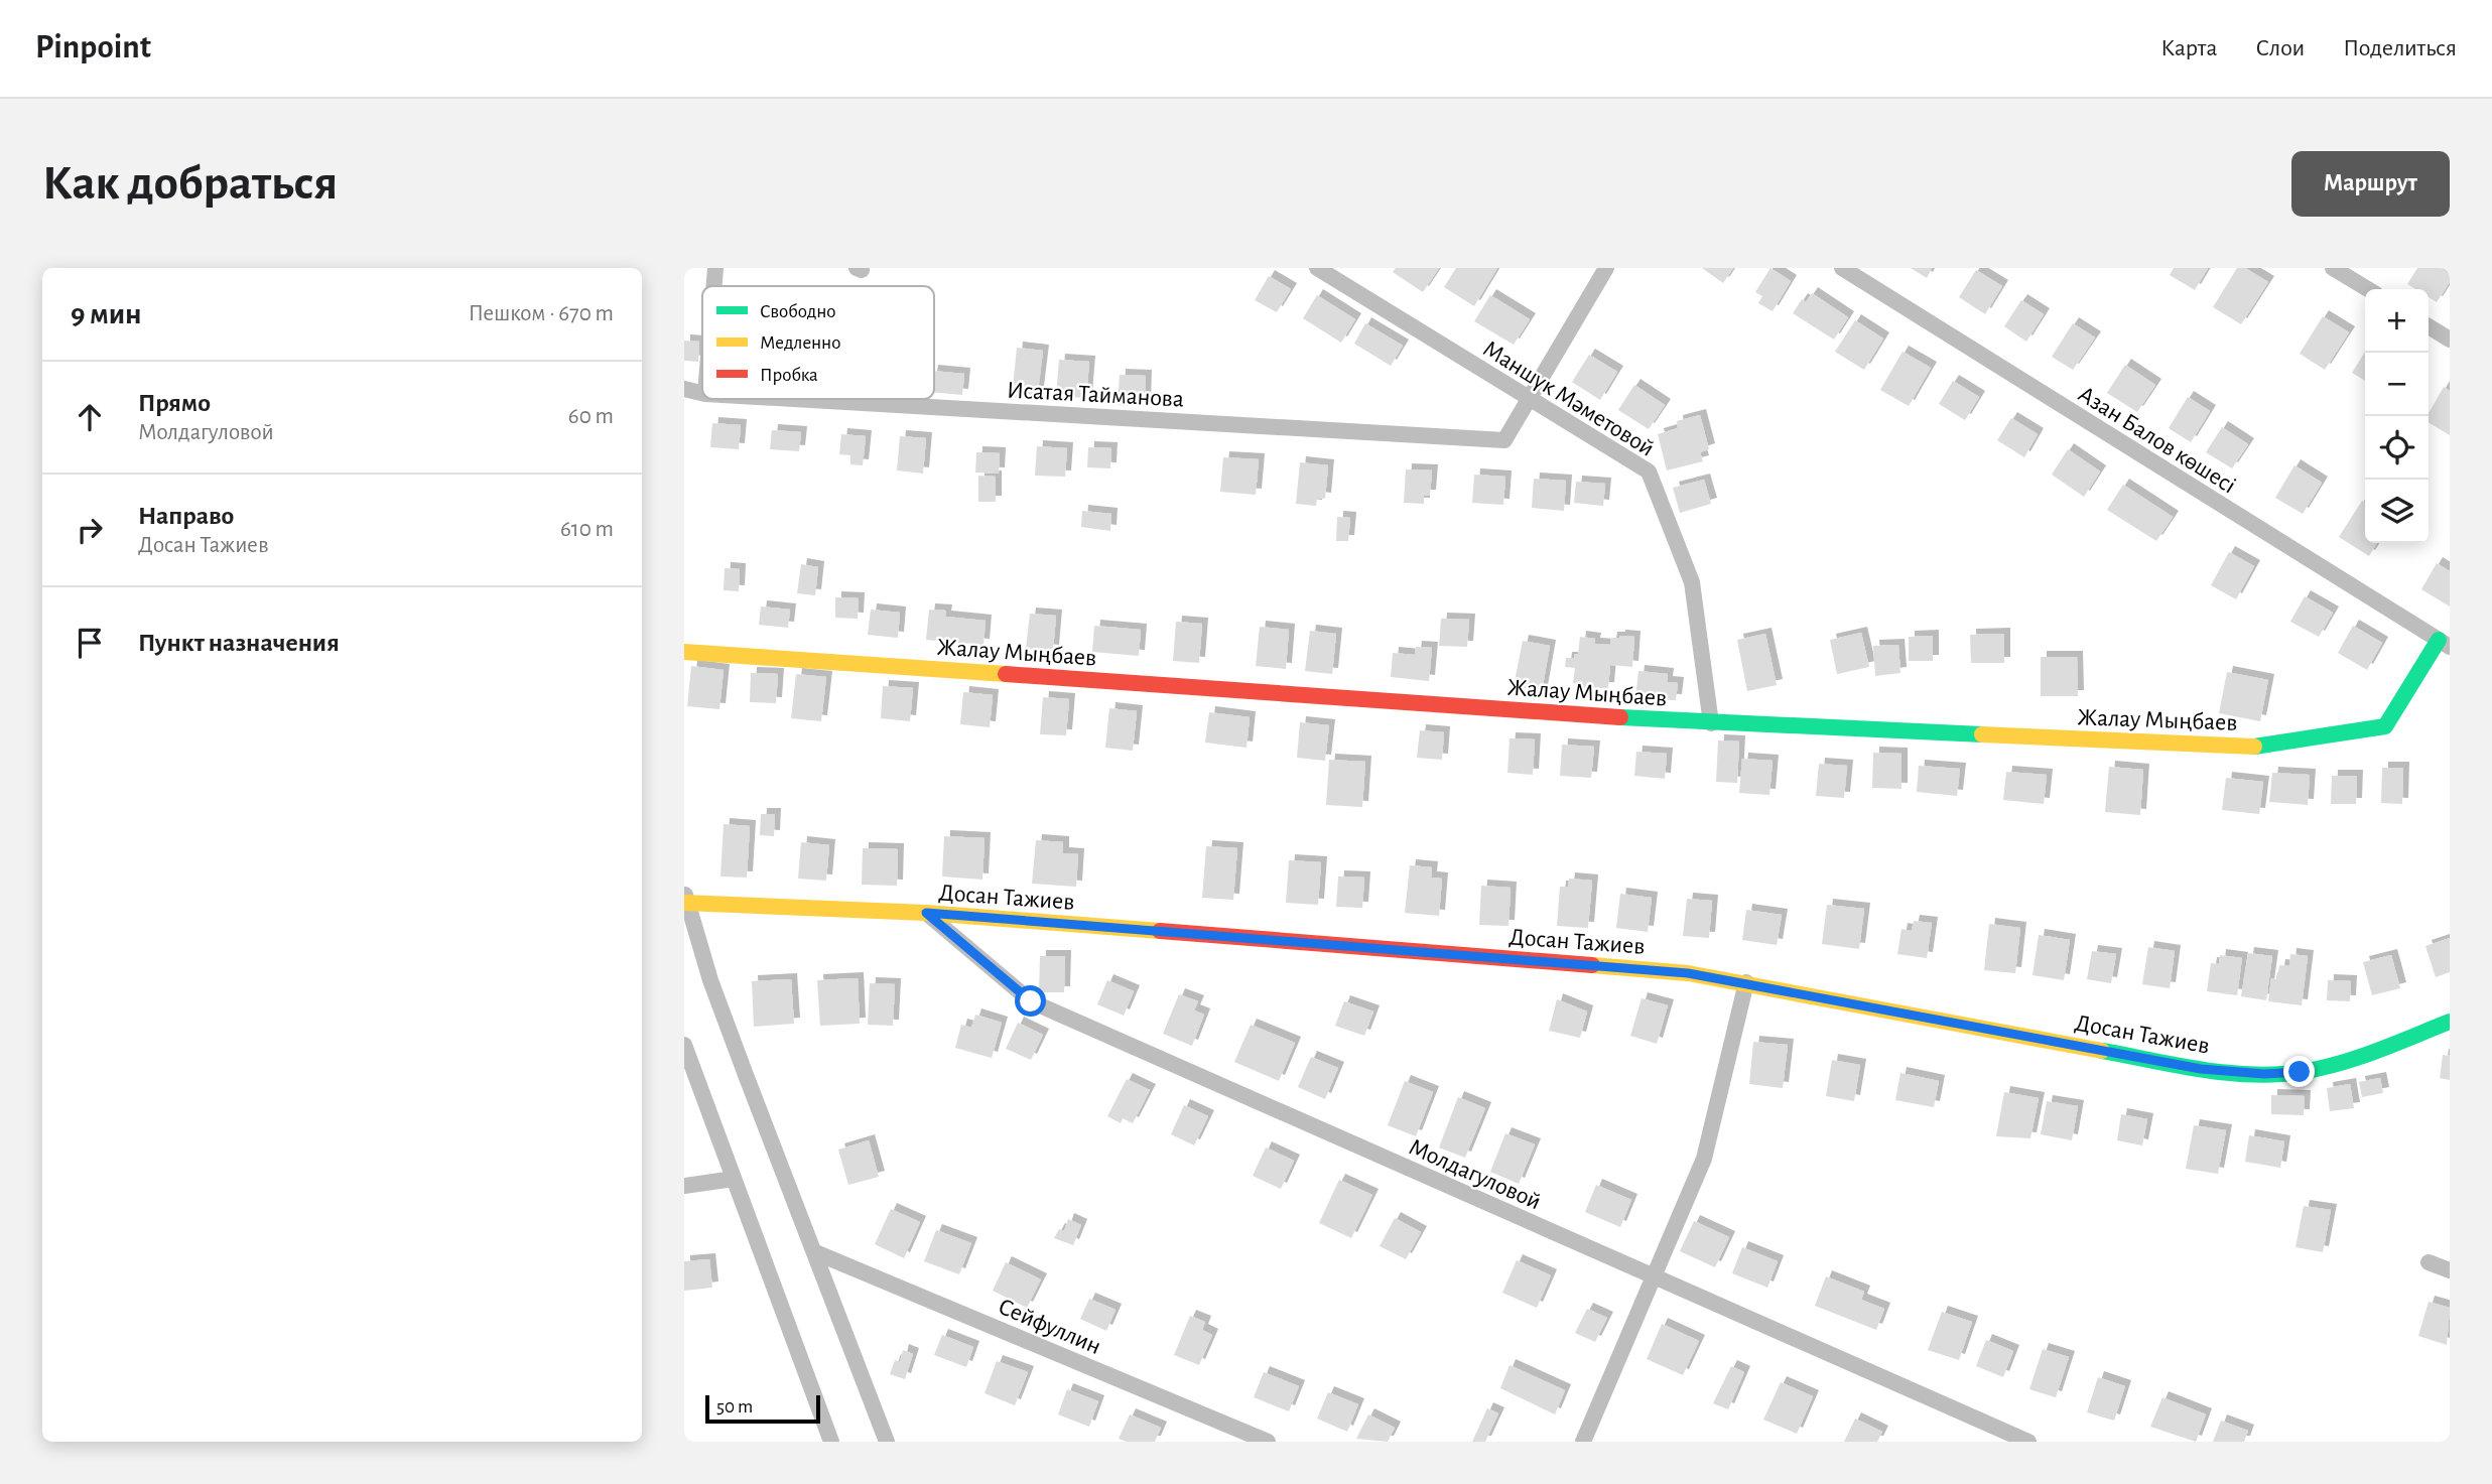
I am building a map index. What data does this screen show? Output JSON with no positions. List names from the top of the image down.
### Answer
{
  "streets": {
    "street": [
      "Исатая Тайманова",
      "Маншүк Мәметовой",
      "Азан Балов көшесі",
      "Жалау Мыңбаев",
      "Досан Тажиев",
      "Молдагуловой",
      "Сейфуллин"
    ]
  },
  "crossings": [
    ["Исатая Тайманова", "Маншүк Мәметовой"],
    ["Маншүк Мәметовой", "Жалау Мыңбаев"],
    ["Азан Балов көшесі", "Жалау Мыңбаев"],
    ["Досан Тажиев", "Молдагуловой"]
  ],
  "legend": ["Свободно", "Медленно", "Пробка"],
  "scale_bar": "50 m",
  "page": {
    "header": "Pinpoint",
    "nav": ["Карта", "Слои", "Поделиться"],
    "buttons": "Маршрут",
    "title": "Как добраться",
    "heading": ["9 мин", "Пешком · 670 m"],
    "map_buttons": ["+", "−"],
    "list": [
      ["Прямо", "Молдагуловой", "60 m"],
      ["Направо", "Досан Тажиев", "610 m"],
      "Пункт назначения"
    ],
    "scale": "50 m"
  }
}
